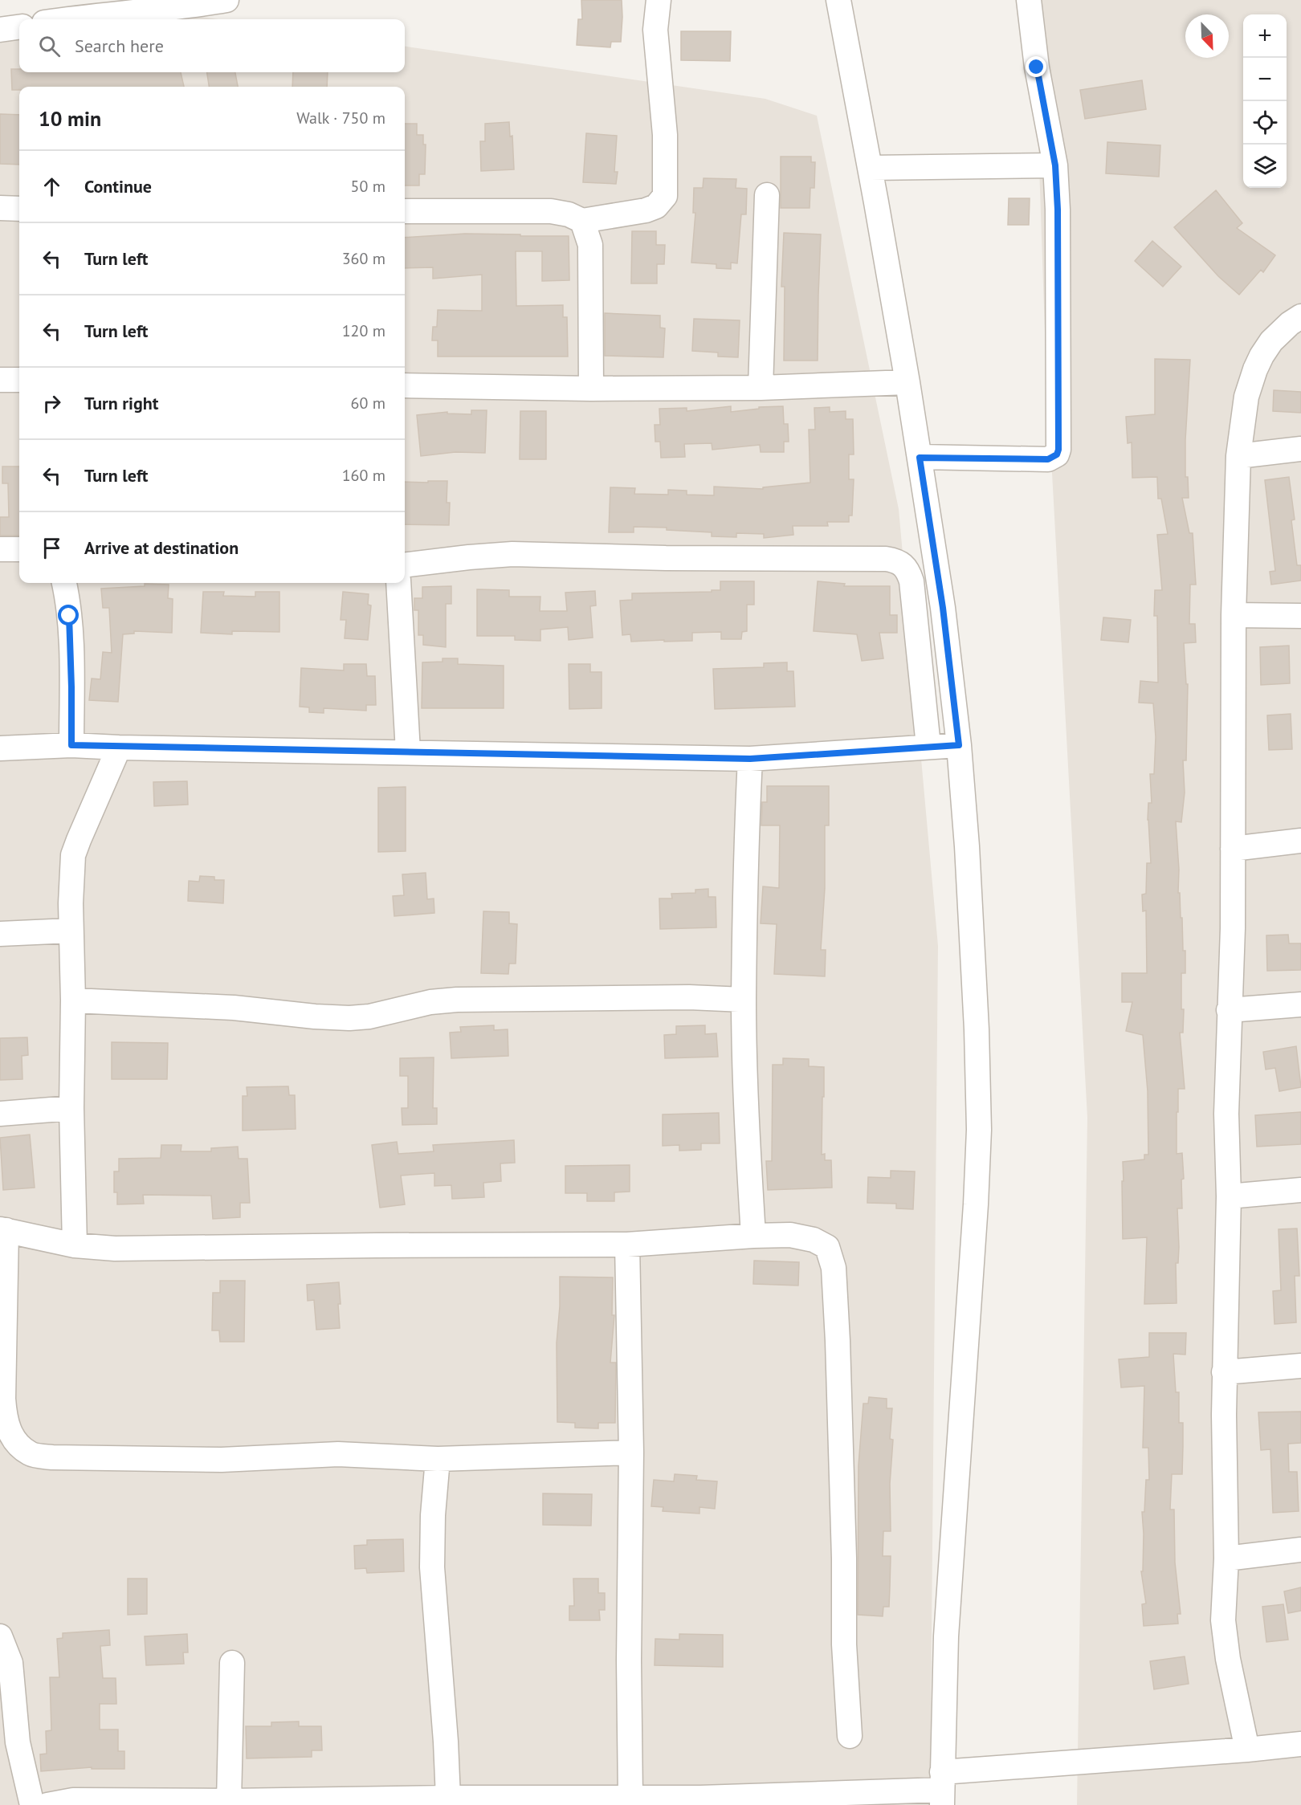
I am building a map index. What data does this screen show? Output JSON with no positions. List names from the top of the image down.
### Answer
{
  "north": "bottom right",
  "page": {
    "map_buttons": ["+", "−"],
    "search": "Search here",
    "heading": ["10 min", "Walk · 750 m"],
    "list": [
      ["Continue", "50 m"],
      ["Turn left", "360 m"],
      ["Turn left", "120 m"],
      ["Turn right", "60 m"],
      ["Turn left", "160 m"],
      "Arrive at destination"
    ]
  }
}
